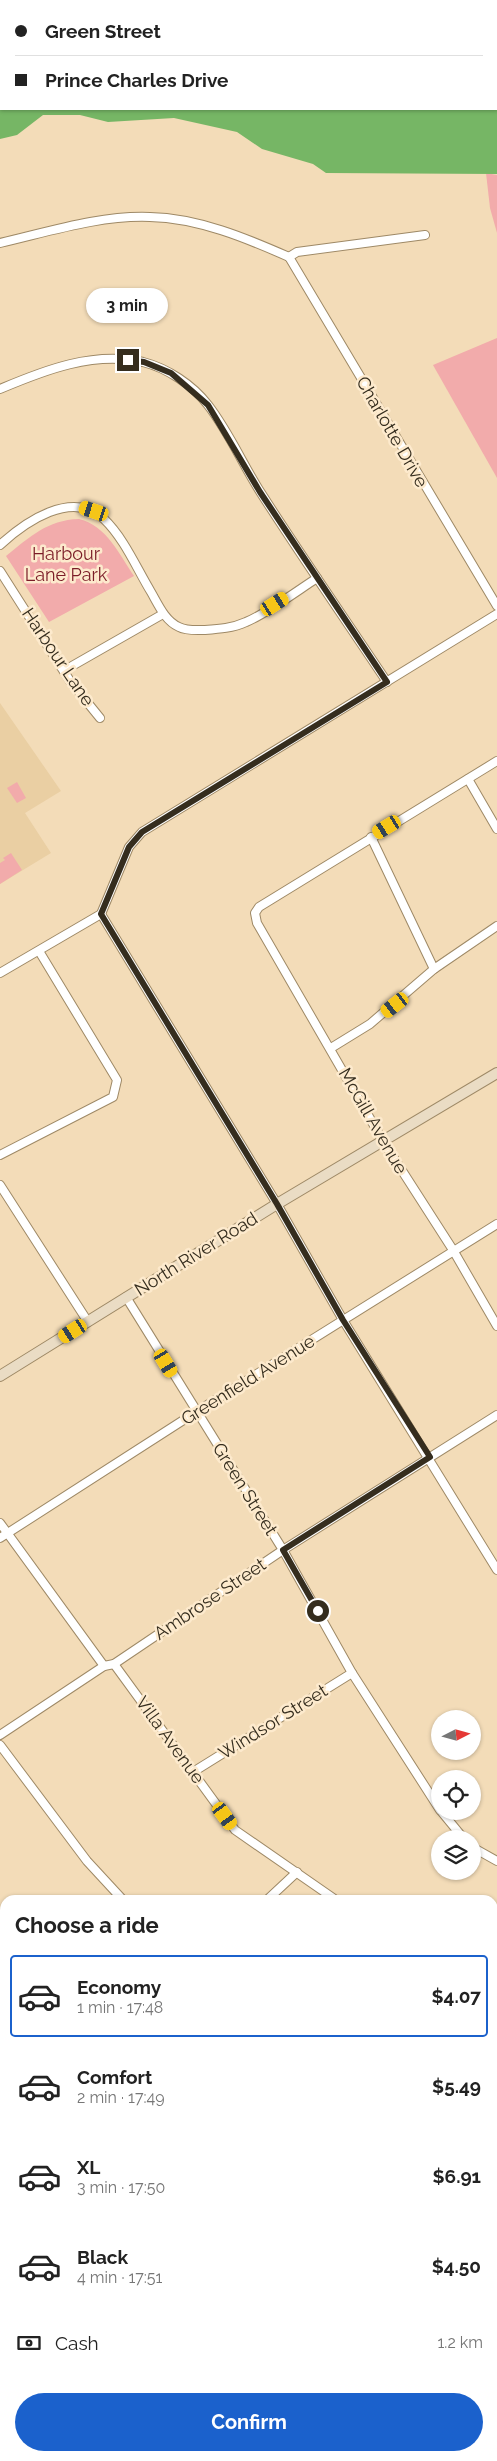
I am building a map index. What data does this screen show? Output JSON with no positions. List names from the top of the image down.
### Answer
{
  "streets": {
    "main road": ["North River Road"],
    "street": [
      "Charlotte Drive",
      "Harbour Lane",
      "McGill Avenue",
      "Greenfield Avenue",
      "Green Street",
      "Ambrose Street",
      "Windsor Street",
      "Villa Avenue"
    ]
  },
  "crossings": [
    ["McGill Avenue", "North River Road"],
    ["McGill Avenue", "Greenfield Avenue"],
    ["North River Road", "Green Street"],
    ["Greenfield Avenue", "Green Street"],
    ["Green Street", "Ambrose Street"],
    ["Green Street", "Windsor Street"],
    ["Ambrose Street", "Villa Avenue"],
    ["Windsor Street", "Villa Avenue"]
  ],
  "parks": ["Harbour Lane Park"],
  "north": "right",
  "page": {
    "banner": ["Green Street", "Prince Charles Drive"],
    "bubble": "3 min",
    "heading": "Choose a ride",
    "list": [
      {
        "name": "Economy",
        "note": "1 min · 17:48",
        "value": "$4.07"
      },
      {
        "name": "Comfort",
        "note": "2 min · 17:49",
        "value": "$5.49"
      },
      {
        "name": "XL",
        "note": "3 min · 17:50",
        "value": "$6.91"
      },
      {
        "name": "Black",
        "note": "4 min · 17:51",
        "value": "$4.50"
      }
    ],
    "pay": ["Cash", "1.2 km"],
    "buttons": "Confirm"
  }
}
